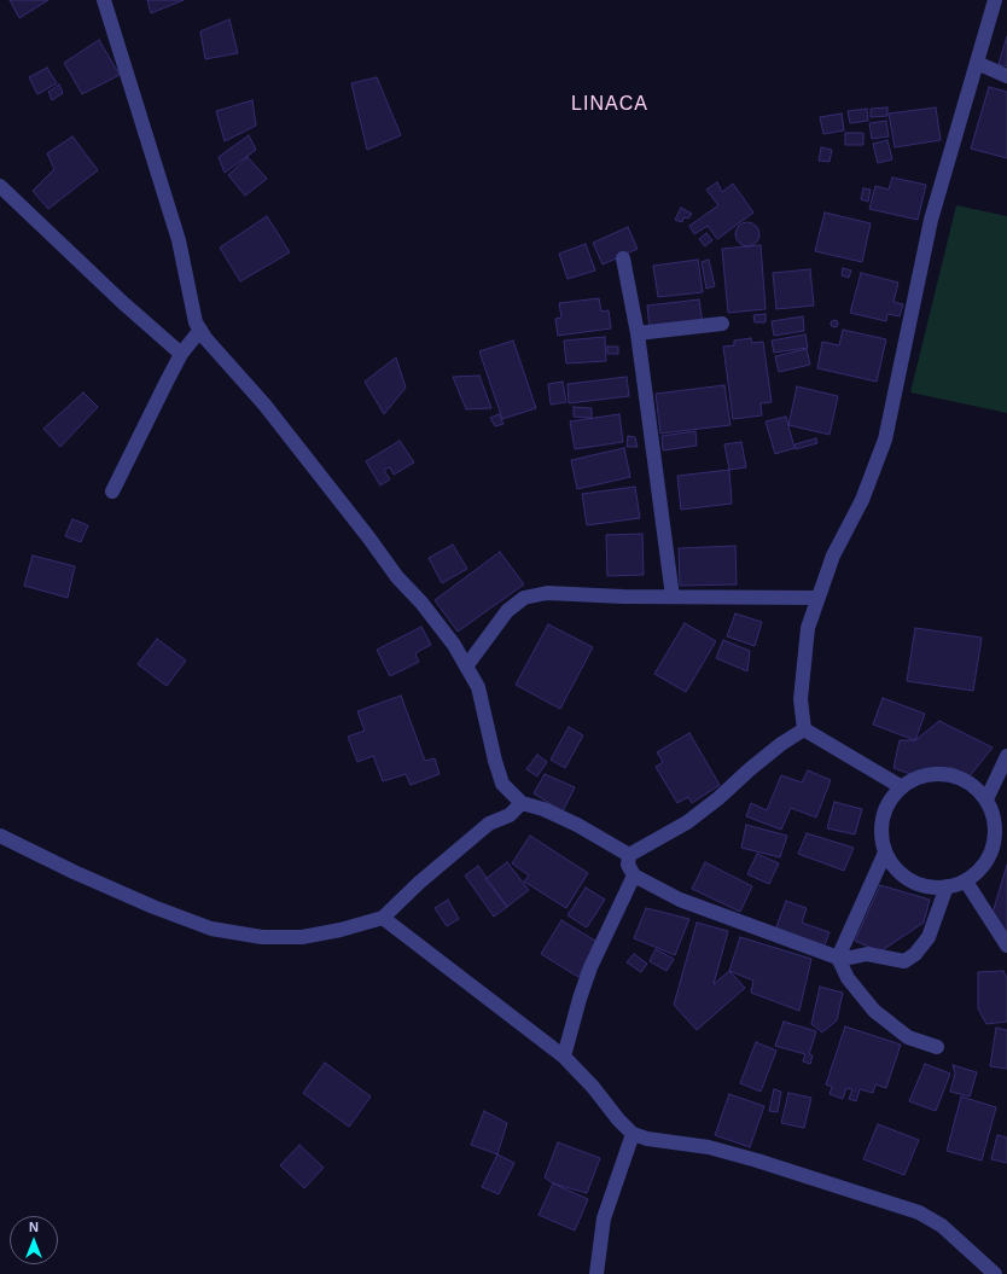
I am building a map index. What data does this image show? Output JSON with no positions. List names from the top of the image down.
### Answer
{
  "districts": ["LINACA"],
  "north": "top"
}
